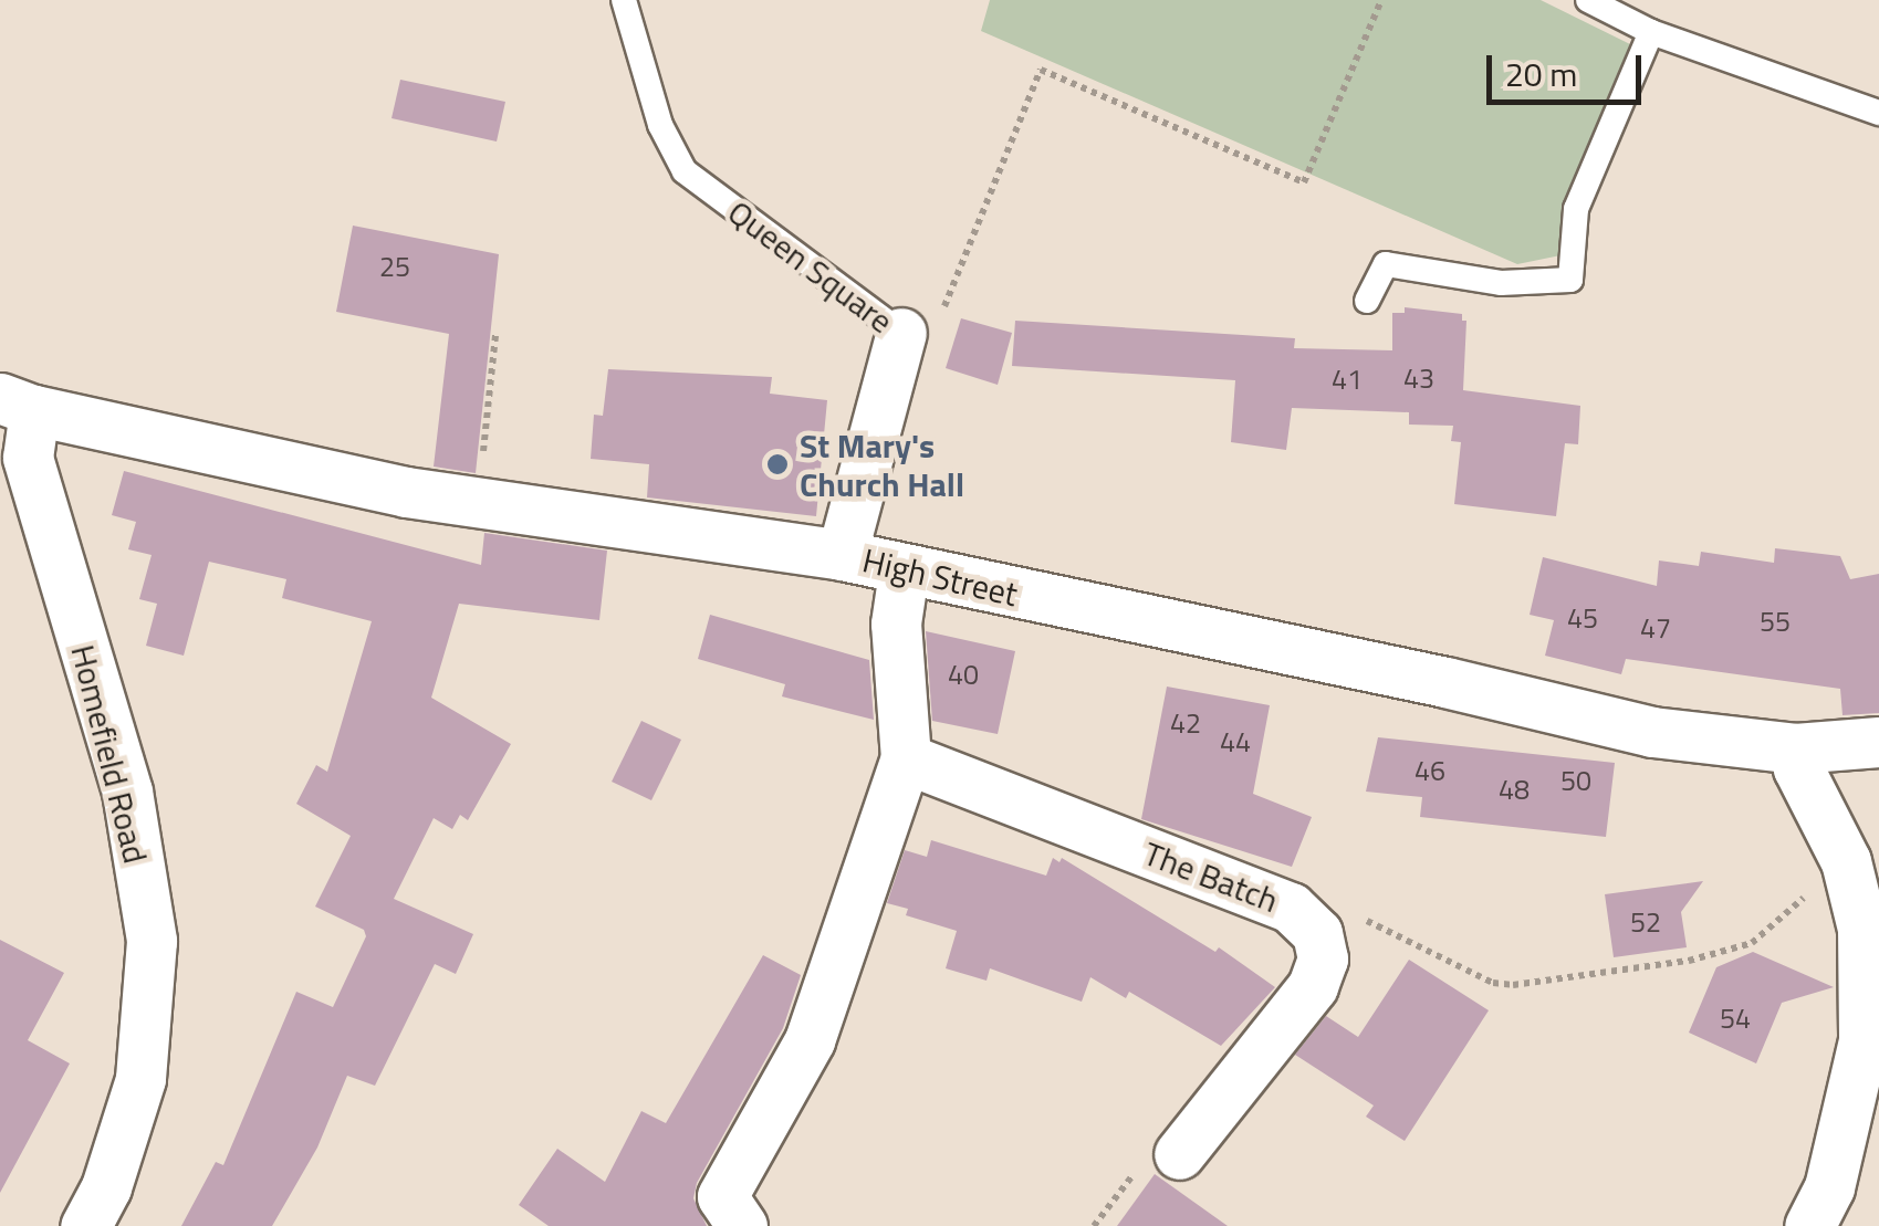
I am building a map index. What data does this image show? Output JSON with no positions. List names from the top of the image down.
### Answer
{
  "streets": {
    "street": [
      "Queen Square",
      "High Street",
      "Homefield Road",
      "The Batch"
    ]
  },
  "crossings": [
    ["Queen Square", "High Street"],
    ["High Street", "Homefield Road"]
  ],
  "places": ["St Mary's Church Hall"],
  "house_numbers": [
    "25",
    "43",
    "41",
    "45",
    "55",
    "47",
    "40",
    "42",
    "44",
    "46",
    "50",
    "48",
    "52",
    "54"
  ],
  "scale_bar": "20 m"
}
